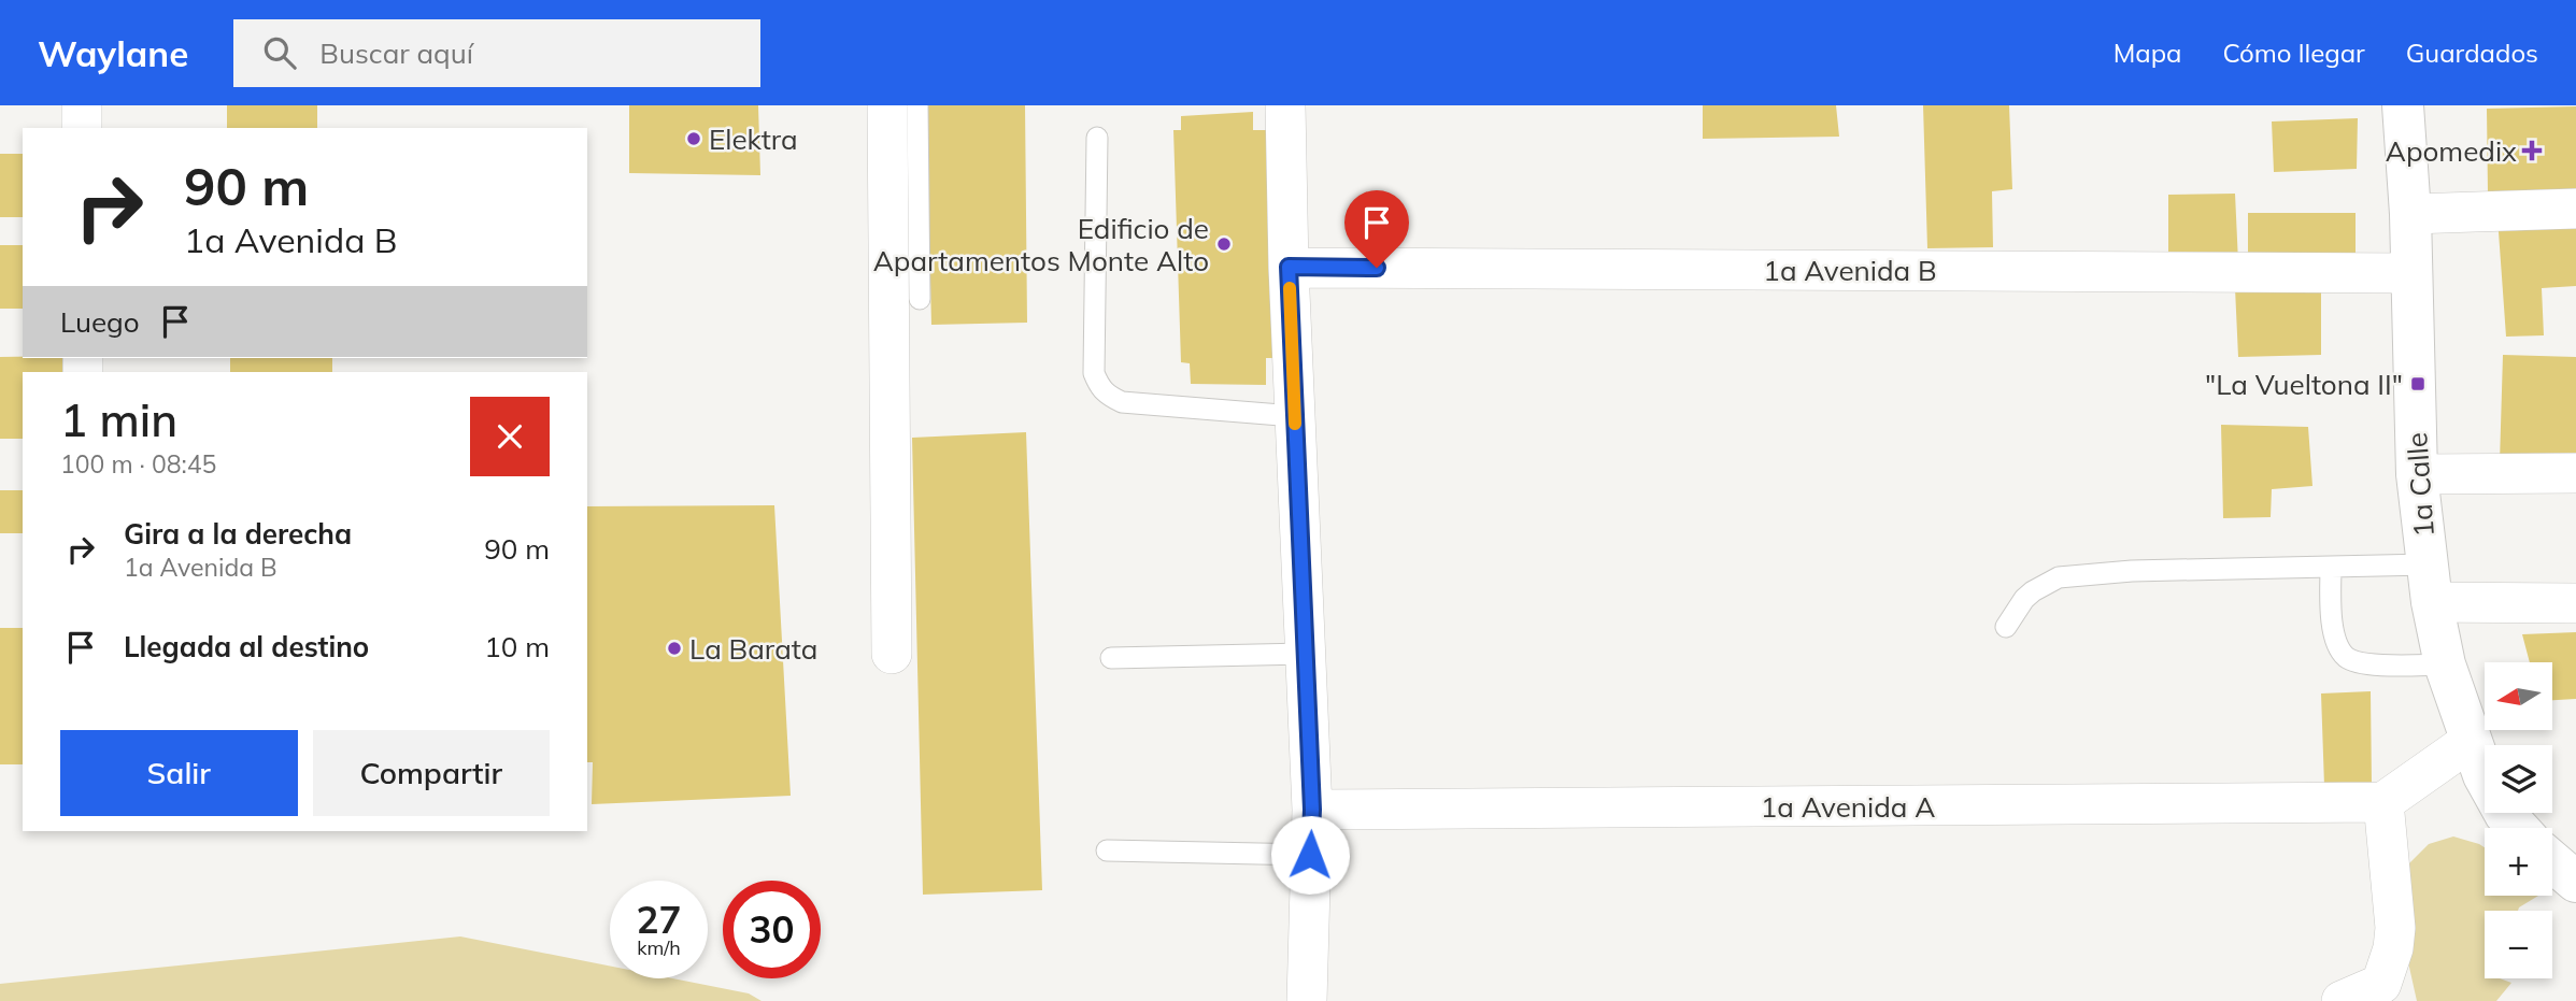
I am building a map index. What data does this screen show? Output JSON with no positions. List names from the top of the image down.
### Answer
{
  "streets": {
    "main road": ["1a Calle"],
    "street": ["1a Avenida B", "1a Avenida A"]
  },
  "crossings": [
    ["1a Avenida B", "1a Calle"]
  ],
  "places": {
    "other": ["Elektra", "Edificio de Apartamentos Monte Alto", "La Barata"],
    "health": ["Apomedix"],
    "transit": ["\"La Vueltona II\""]
  },
  "north": "left",
  "page": {
    "header": "Waylane",
    "search": "Buscar aquí",
    "nav": ["Mapa", "Cómo llegar", "Guardados"],
    "turn": ["90 m", "1a Avenida B"],
    "then": "Luego",
    "heading": ["1 min", "100 m · 08:45"],
    "list": [
      {
        "name": "Gira a la derecha",
        "note": "1a Avenida B",
        "value": "90 m"
      },
      {
        "name": "Llegada al destino",
        "value": "10 m"
      }
    ],
    "map_buttons": ["+", "−"],
    "buttons": ["Salir", "Compartir"],
    "speed": "27 km/h",
    "limit": "30"
  }
}
